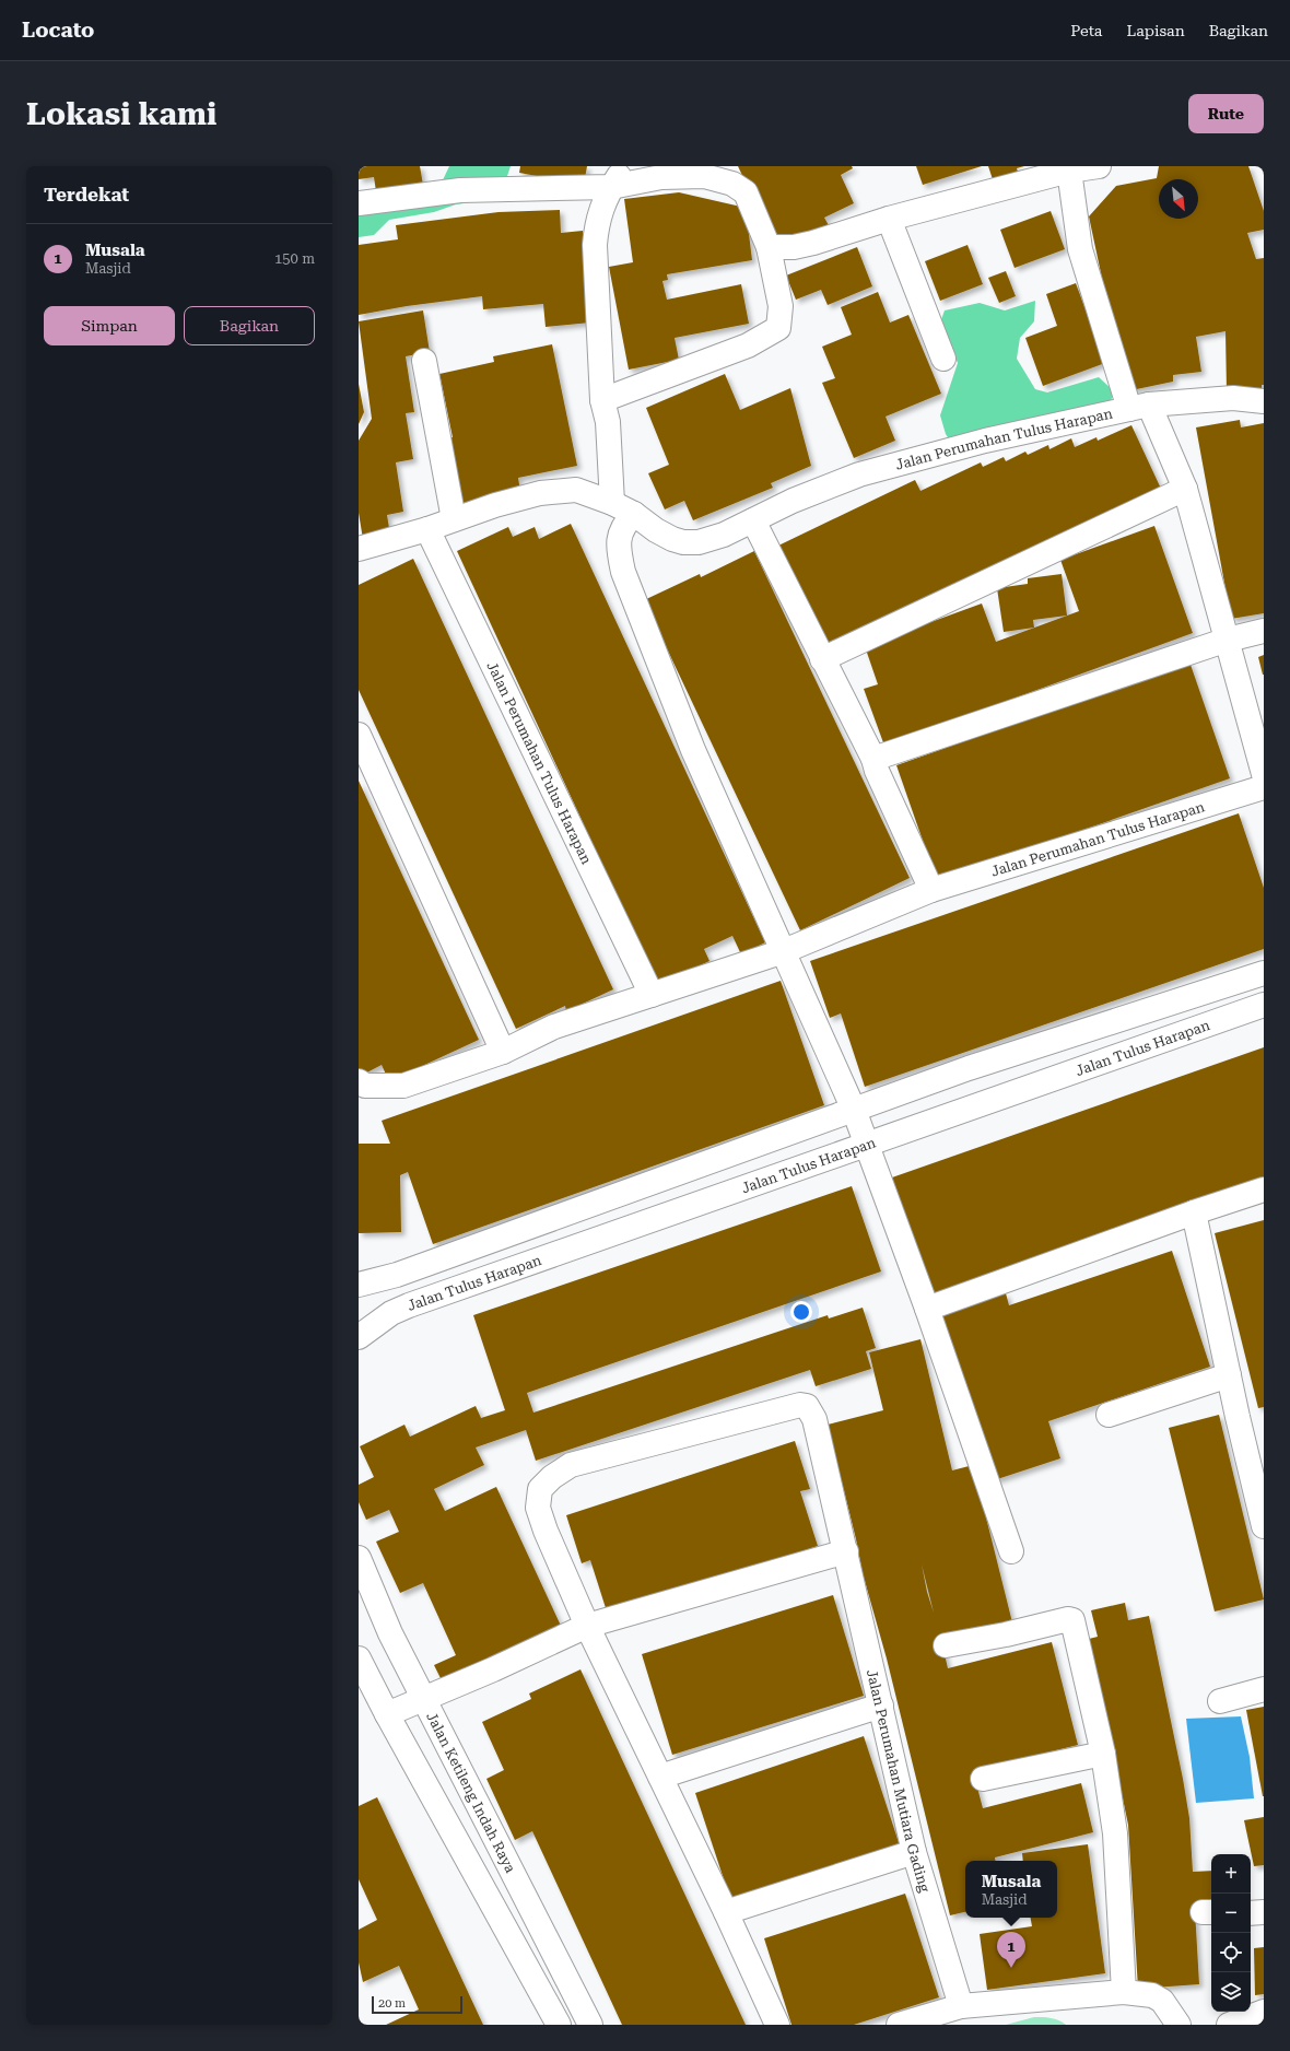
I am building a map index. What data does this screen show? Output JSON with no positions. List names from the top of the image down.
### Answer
{
  "streets": {
    "street": [
      "Jalan Perumahan Tulus Harapan",
      "Jalan Tulus Harapan",
      "Jalan Perumahan Mutiara Gading",
      "Jalan Ketileng Indah Raya"
    ]
  },
  "scale_bar": "20 m",
  "north": "bottom right",
  "page": {
    "header": "Locato",
    "nav": ["Peta", "Lapisan", "Bagikan"],
    "buttons": [
      "Rute",
      ["Simpan", "Bagikan"]
    ],
    "title": "Lokasi kami",
    "heading": "Terdekat",
    "list": [
      {
        "mark": "1",
        "name": "Musala",
        "note": "Masjid",
        "value": "150 m"
      }
    ],
    "map_buttons": ["+", "−"],
    "popup": ["Musala", "Masjid"],
    "pins": "1",
    "scale": "20 m"
  }
}
